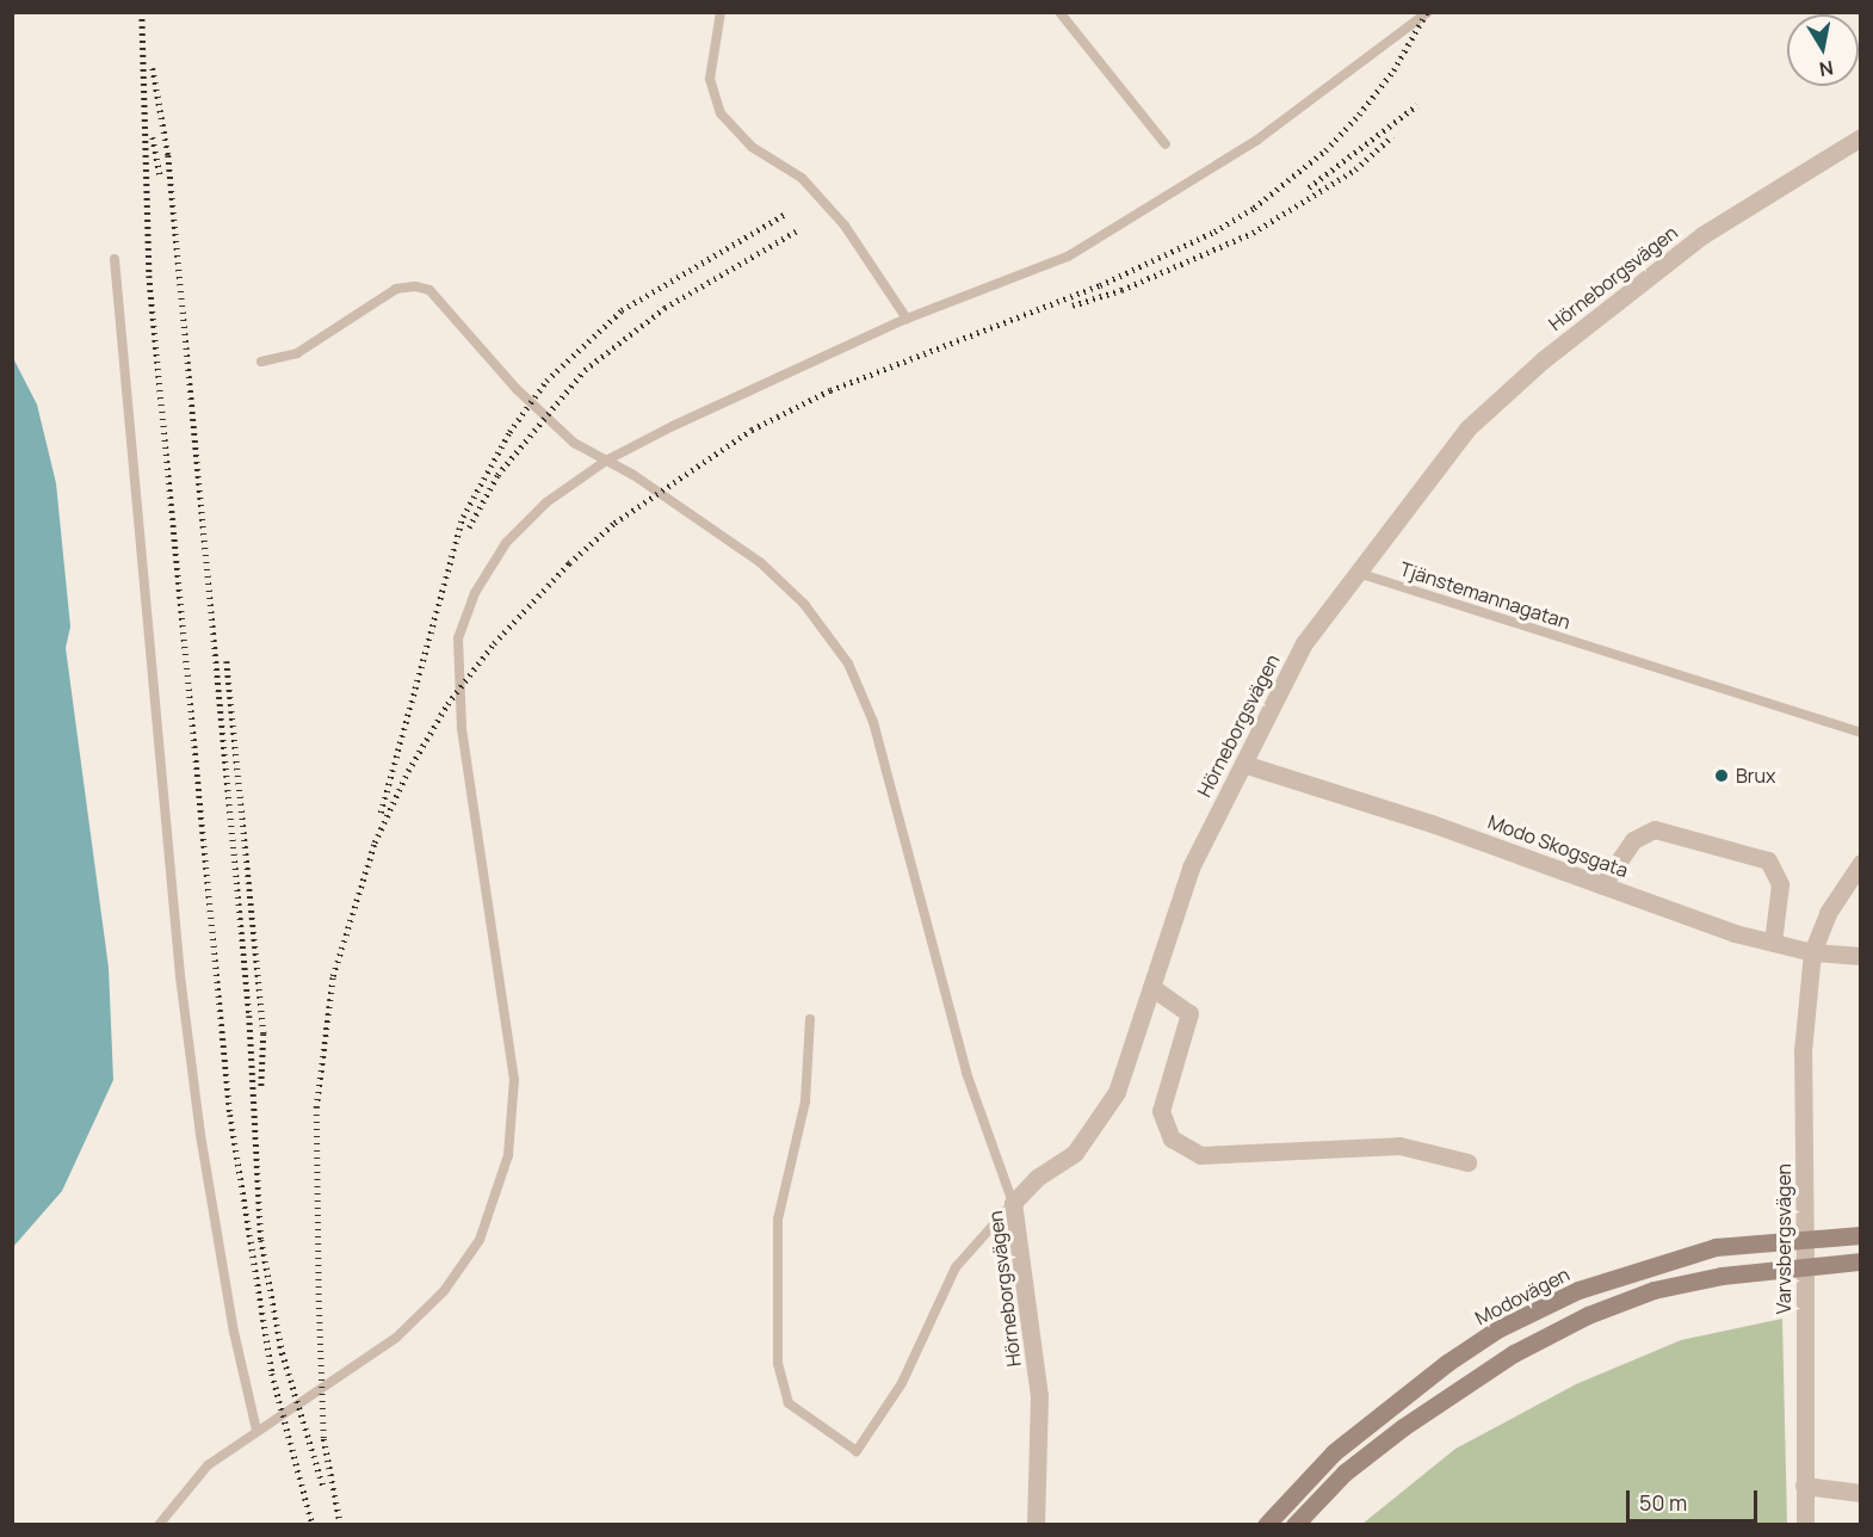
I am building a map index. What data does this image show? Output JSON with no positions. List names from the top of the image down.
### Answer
{
  "streets": {
    "main road": ["Modovägen"],
    "street": ["Hörneborgsvägen", "Modo Skogsgata", "Varvsbergsvägen"],
    "lane": ["Tjänstemannagatan"]
  },
  "crossings": [
    ["Hörneborgsvägen", "Tjänstemannagatan"],
    ["Hörneborgsvägen", "Modo Skogsgata"],
    ["Modo Skogsgata", "Varvsbergsvägen"],
    ["Varvsbergsvägen", "Modovägen"]
  ],
  "places": ["Brux"],
  "scale_bar": "50 m",
  "north": "bottom"
}
